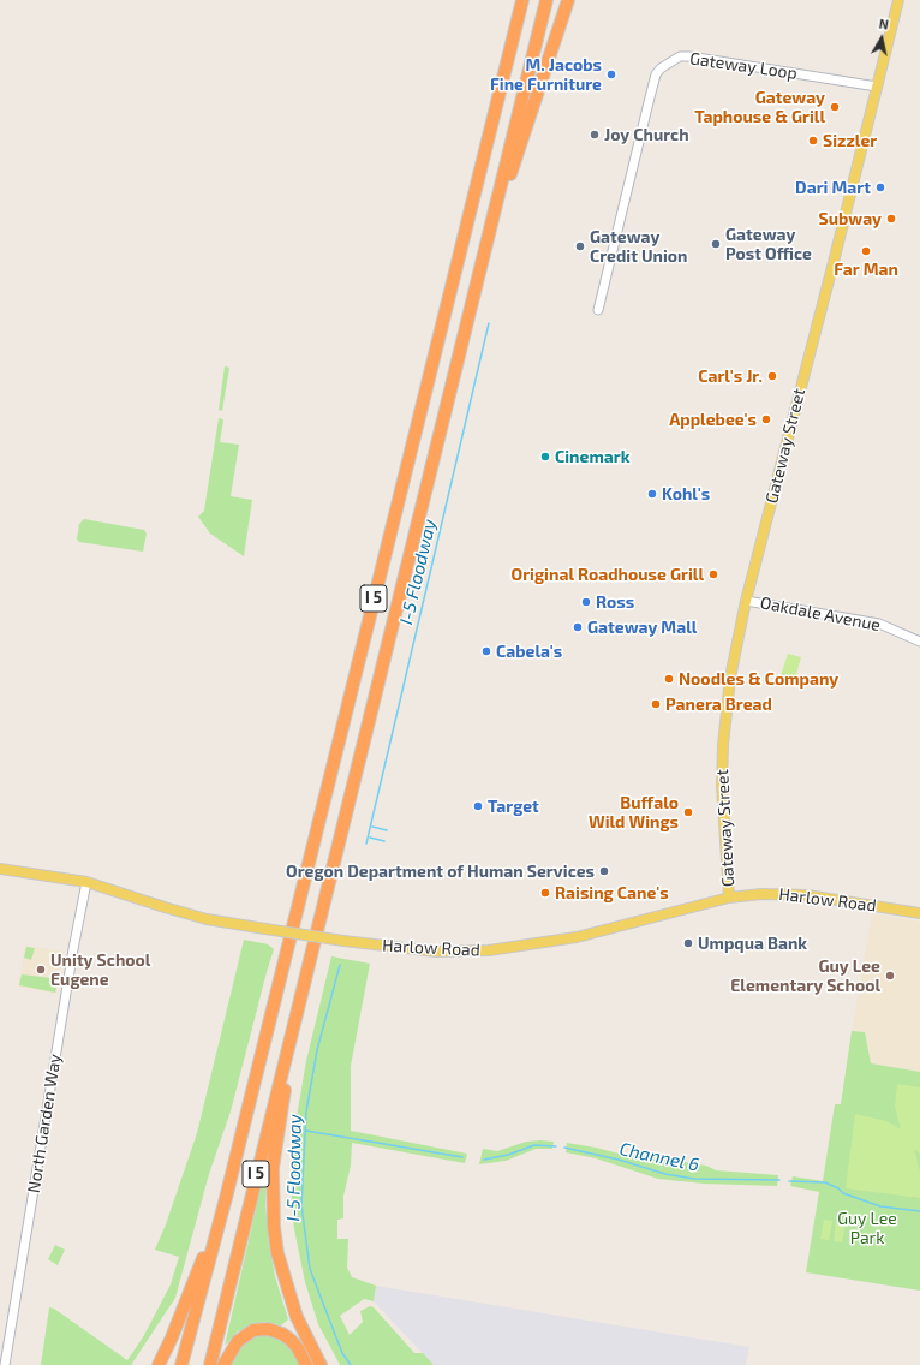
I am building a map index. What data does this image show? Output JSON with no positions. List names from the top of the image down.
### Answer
{
  "streets": {
    "highway": ["I 5"],
    "main road": ["Gateway Street", "Harlow Road"],
    "street": ["Gateway Loop", "Oakdale Avenue", "North Garden Way"]
  },
  "crossings": [
    ["Gateway Loop", "Gateway Street"],
    ["Gateway Street", "Oakdale Avenue"],
    ["Gateway Street", "Harlow Road"],
    ["Harlow Road", "North Garden Way"]
  ],
  "water": ["I-5 Floodway", "Channel 6"],
  "parks": ["Guy Lee Park"],
  "places": [
    "M. Jacobs Fine Furniture",
    "Gateway Taphouse & Grill",
    "Joy Church",
    "Sizzler",
    "Dari Mart",
    "Subway",
    "Gateway Post Office",
    "Gateway Credit Union",
    "Far Man",
    "Carl's Jr.",
    "Applebee's",
    "Cinemark",
    "Kohl's",
    "Original Roadhouse Grill",
    "Ross",
    "Gateway Mall",
    "Cabela's",
    "Noodles & Company",
    "Panera Bread",
    "Target",
    "Buffalo Wild Wings",
    "Oregon Department of Human Services",
    "Raising Cane's",
    "Umpqua Bank",
    "Unity School Eugene",
    "Guy Lee Elementary School"
  ],
  "north": "top"
}
